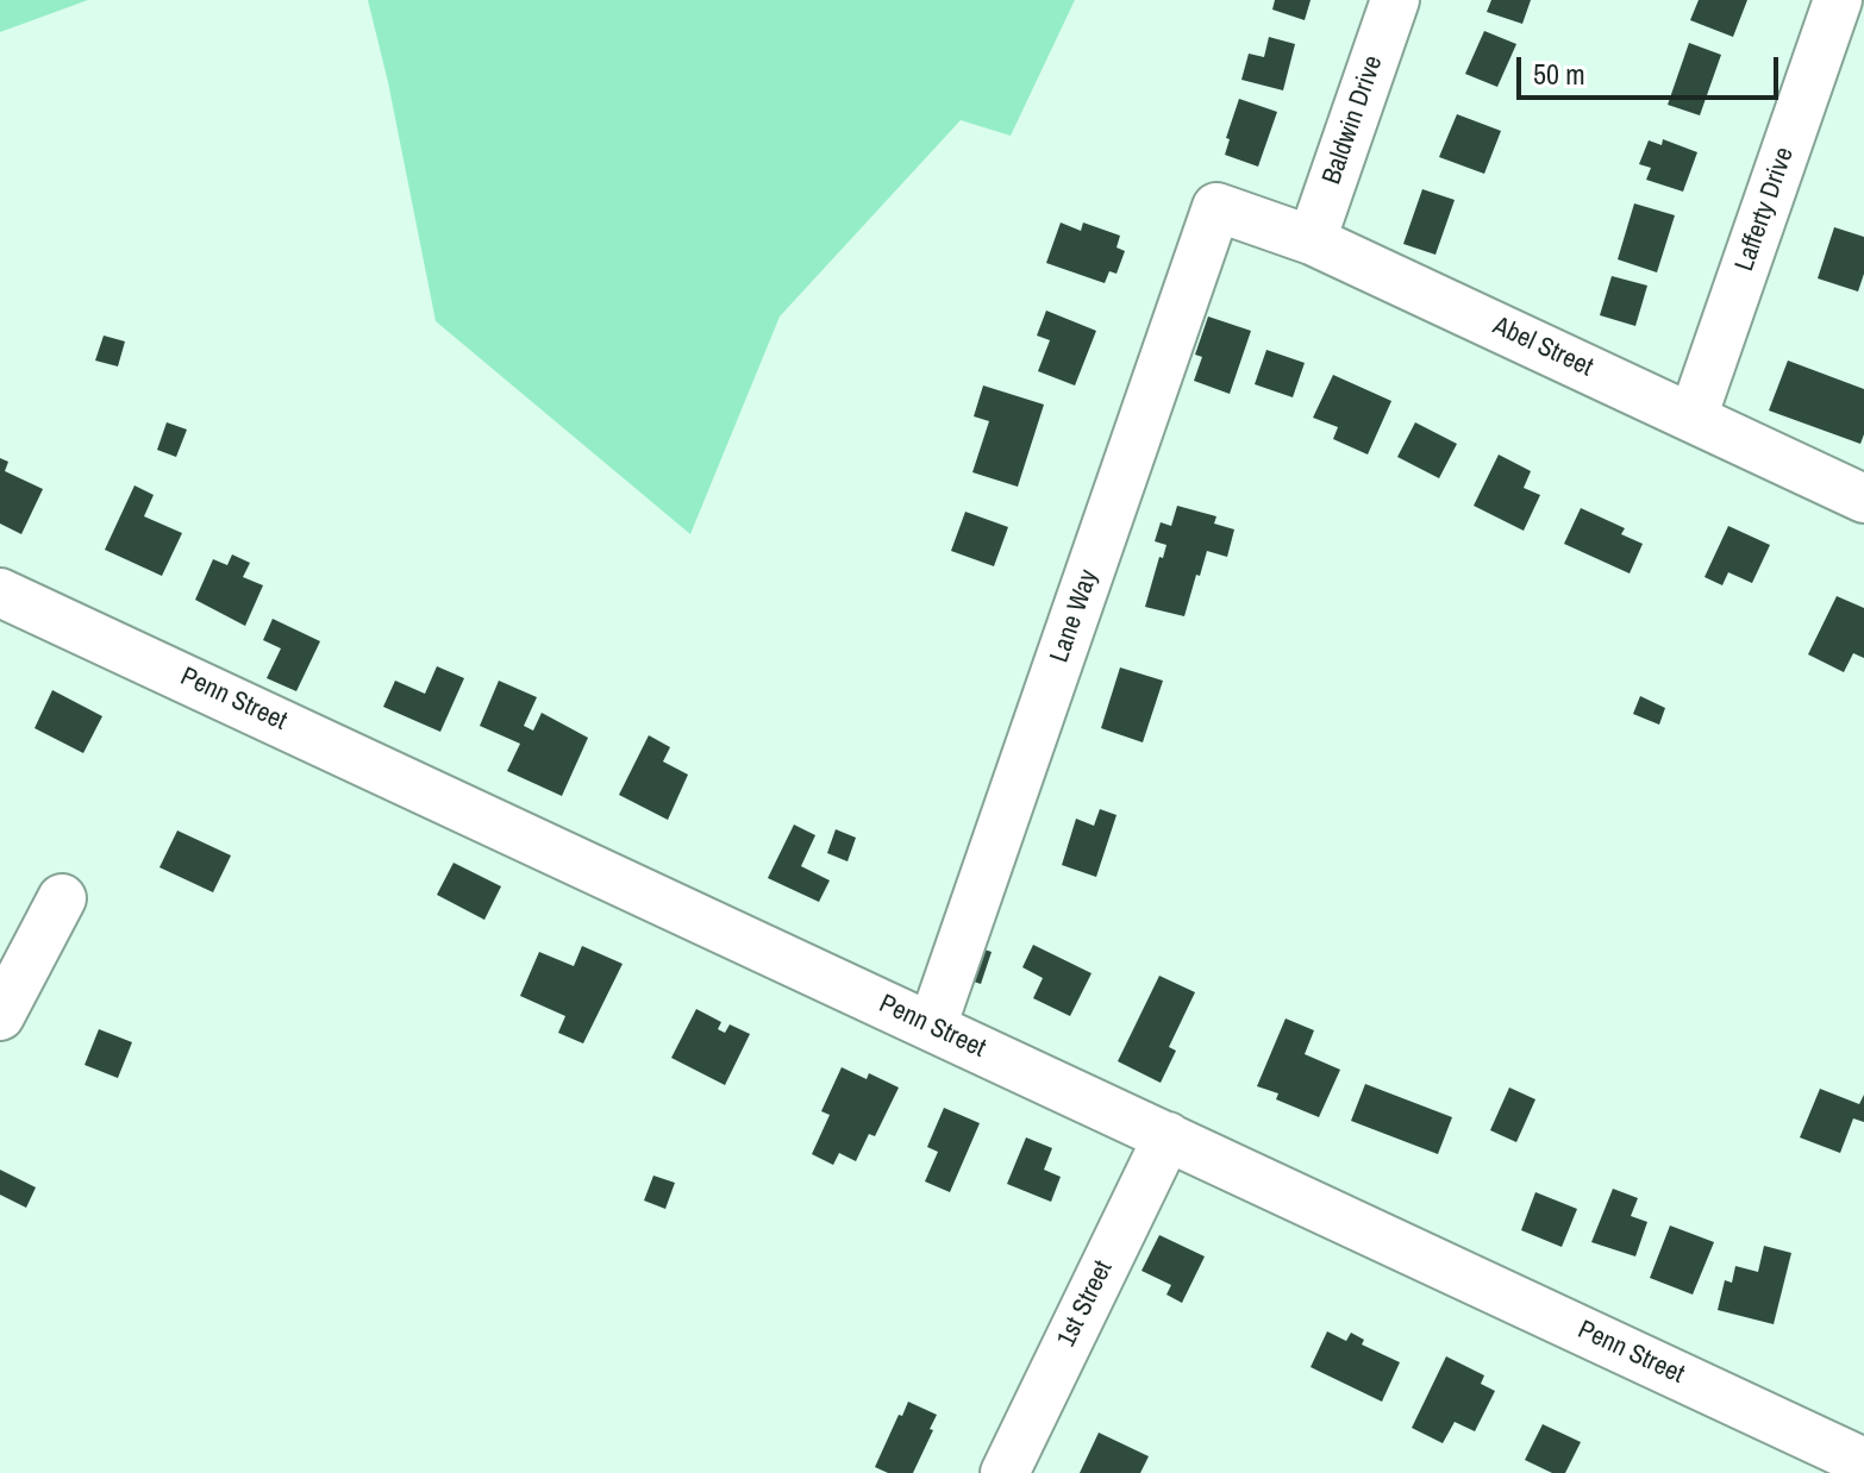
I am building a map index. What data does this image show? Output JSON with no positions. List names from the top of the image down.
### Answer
{
  "streets": {
    "street": [
      "Baldwin Drive",
      "Lafferty Drive",
      "Abel Street",
      "Lane Way",
      "Penn Street",
      "1st Street"
    ]
  },
  "crossings": [
    ["Baldwin Drive", "Abel Street"],
    ["Lafferty Drive", "Abel Street"],
    ["Abel Street", "Lane Way"],
    ["Lane Way", "Penn Street"],
    ["Penn Street", "1st Street"]
  ],
  "scale_bar": "50 m"
}
